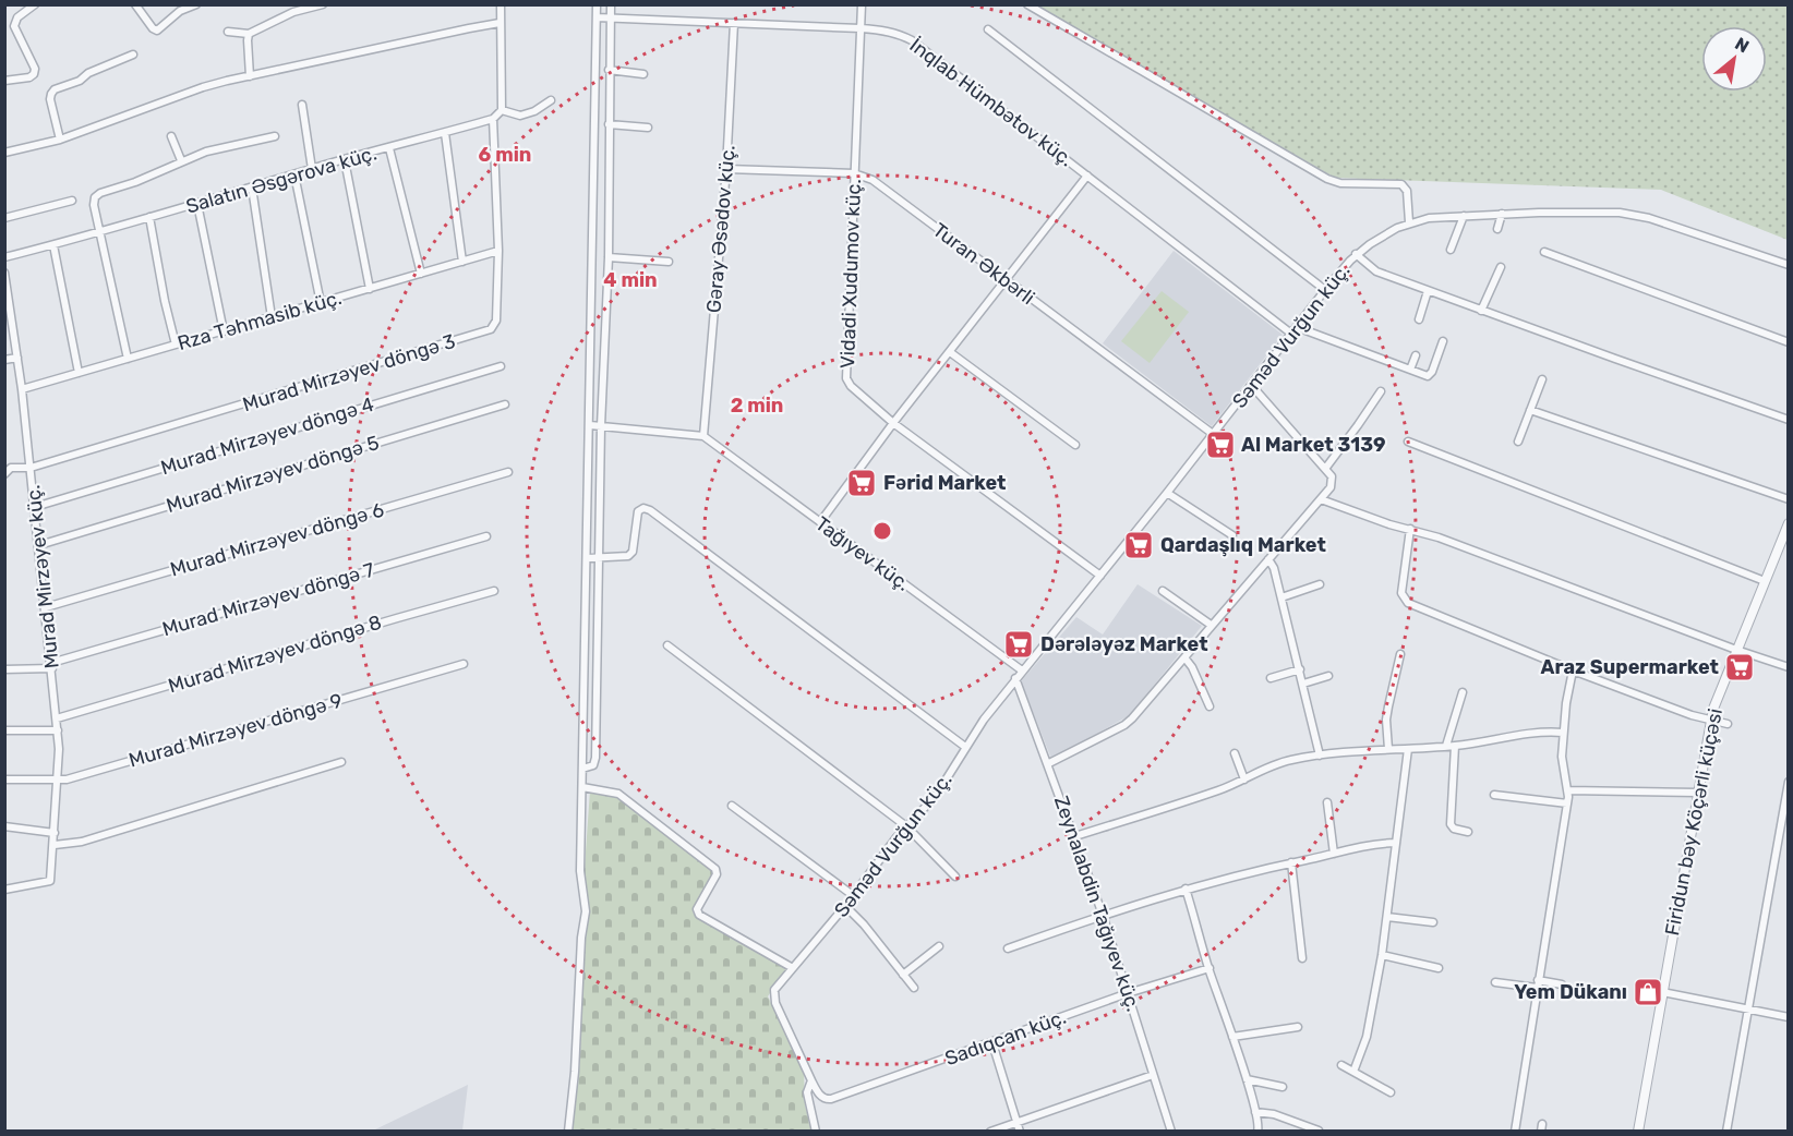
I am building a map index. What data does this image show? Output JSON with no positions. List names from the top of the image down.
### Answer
{
  "streets": {
    "street": [
      "İnqlab Hümbətov küç.",
      "Salatın Əsgərova küç.",
      "Gəray Əsədov küç.",
      "Turan Əkbərli",
      "Vidadi Xudumov küç.",
      "Rza Təhmasib küç.",
      "Səməd Vurğun küç.",
      "Murad Mirzəyev döngə 3",
      "Murad Mirzəyev döngə 4",
      "Murad Mirzəyev döngə 5",
      "Murad Mirzəyev döngə 6",
      "Tağıyev küç.",
      "Murad Mirzəyev küç.",
      "Murad Mirzəyev döngə 7",
      "Murad Mirzəyev döngə 8",
      "Murad Mirzəyev döngə 9",
      "Firidun bəy Köçərli küçəsi",
      "Zeynalabdin Tağıyev küç.",
      "Sadıqcan küç."
    ]
  },
  "crossings": [
    ["İnqlab Hümbətov küç.", "Gəray Əsədov küç."],
    ["İnqlab Hümbətov küç.", "Vidadi Xudumov küç."],
    ["İnqlab Hümbətov küç.", "Səməd Vurğun küç."],
    ["Salatın Əsgərova küç.", "Murad Mirzəyev döngə 3"],
    ["Gəray Əsədov küç.", "Turan Əkbərli"],
    ["Gəray Əsədov küç.", "Tağıyev küç."],
    ["Turan Əkbərli", "Vidadi Xudumov küç."],
    ["Turan Əkbərli", "Səməd Vurğun küç."],
    ["Vidadi Xudumov küç.", "Səməd Vurğun küç."],
    ["Rza Təhmasib küç.", "Murad Mirzəyev döngə 3"],
    ["Rza Təhmasib küç.", "Murad Mirzəyev küç."],
    ["Səməd Vurğun küç.", "Tağıyev küç."],
    ["Səməd Vurğun küç.", "Zeynalabdin Tağıyev küç."],
    ["Səməd Vurğun küç.", "Sadıqcan küç."],
    ["Murad Mirzəyev döngə 3", "Murad Mirzəyev küç."],
    ["Murad Mirzəyev döngə 4", "Murad Mirzəyev küç."],
    ["Murad Mirzəyev döngə 5", "Murad Mirzəyev küç."],
    ["Murad Mirzəyev döngə 6", "Murad Mirzəyev küç."],
    ["Murad Mirzəyev küç.", "Murad Mirzəyev döngə 7"],
    ["Murad Mirzəyev küç.", "Murad Mirzəyev döngə 8"],
    ["Murad Mirzəyev küç.", "Murad Mirzəyev döngə 9"],
    ["Zeynalabdin Tağıyev küç.", "Sadıqcan küç."]
  ],
  "places": {
    "supermarket": [
      "Al Market 3139",
      "Fərid Market",
      "Qardaşlıq Market",
      "Dərələyəz Market",
      "Araz Supermarket"
    ],
    "shop": ["Yem Dükanı"]
  },
  "north": "top right",
  "rings": ["6 min", "4 min", "2 min"]
}
